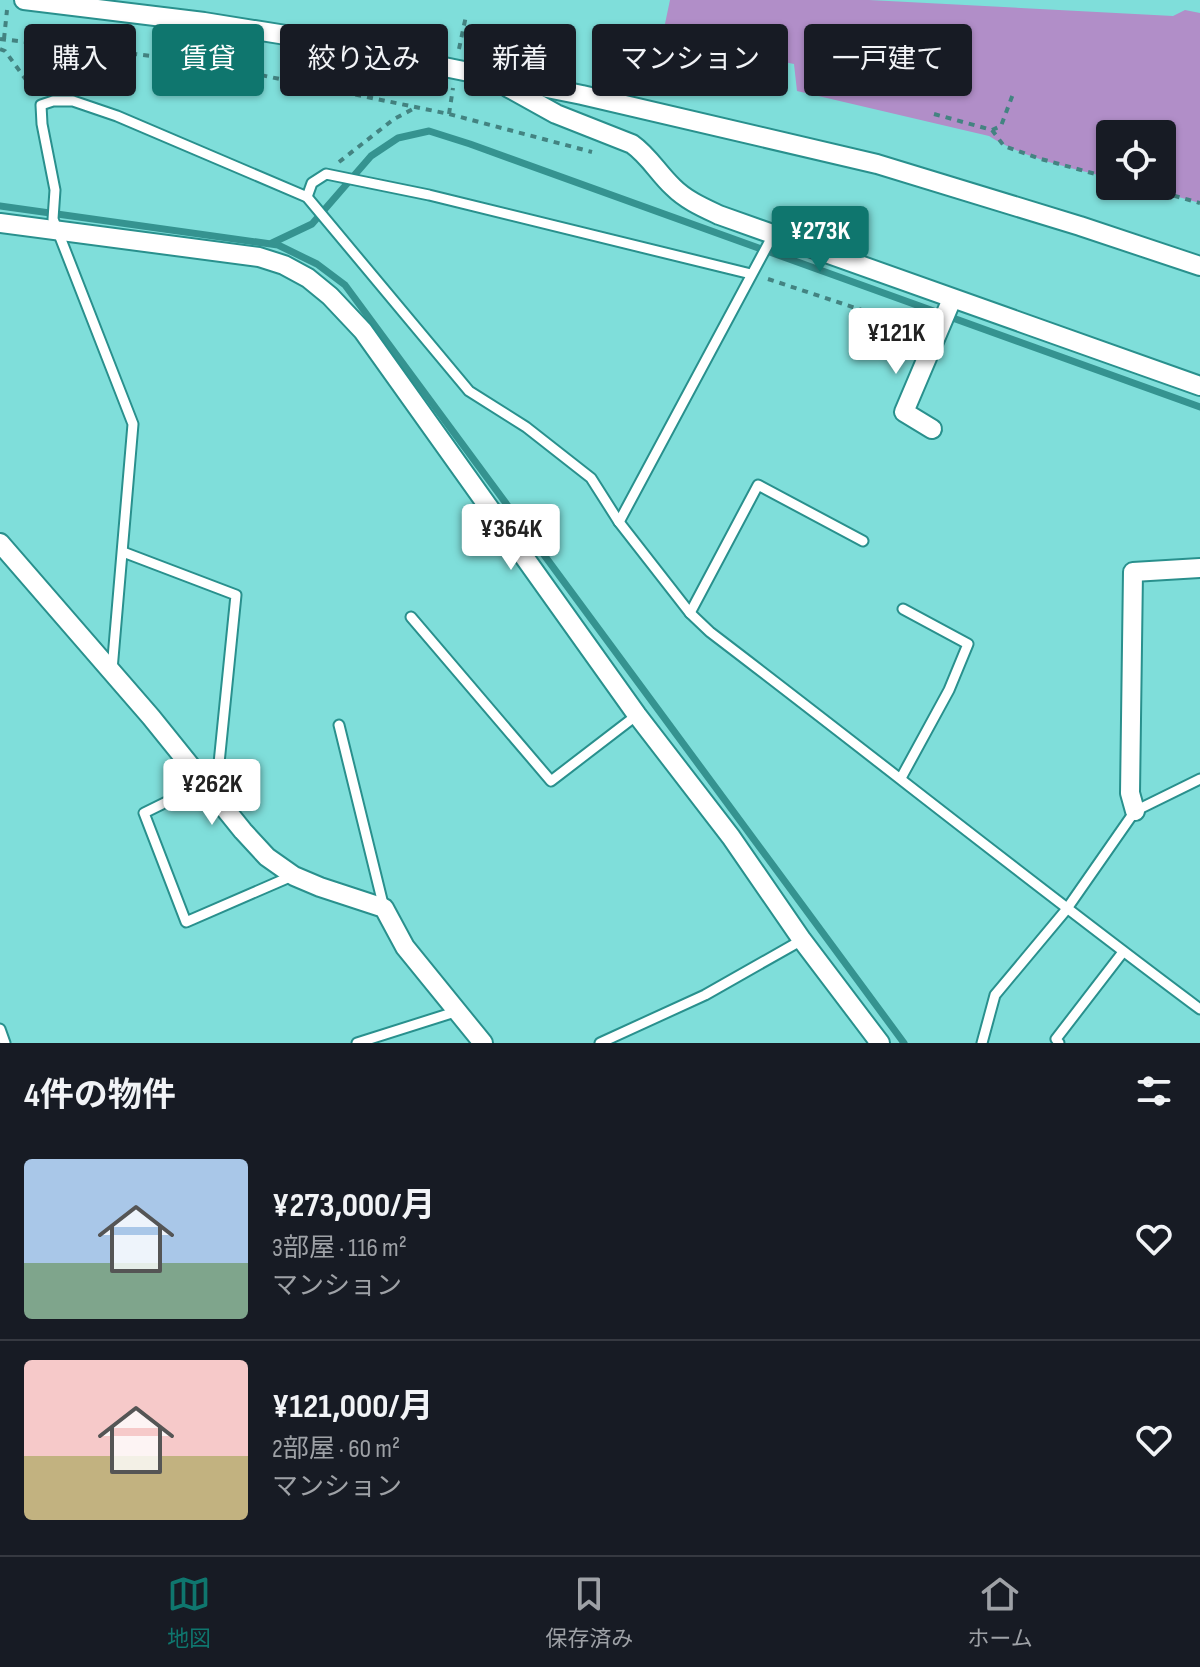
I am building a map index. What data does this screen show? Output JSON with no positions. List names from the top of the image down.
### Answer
{
  "page": {
    "chip": [
      "購入",
      "賃貸",
      "絞り込み",
      "新着",
      "マンション",
      "一戸建て"
    ],
    "price": [
      "¥273K",
      "¥121K",
      "¥364K",
      "¥262K"
    ],
    "heading": "4件の物件",
    "list": [
      {
        "name": "¥273,000/月",
        "note": "3部屋 · 116 m² · マンション"
      },
      {
        "name": "¥121,000/月",
        "note": "2部屋 · 60 m² · マンション"
      }
    ],
    "tabs": ["地図", "保存済み", "ホーム"]
  }
}
